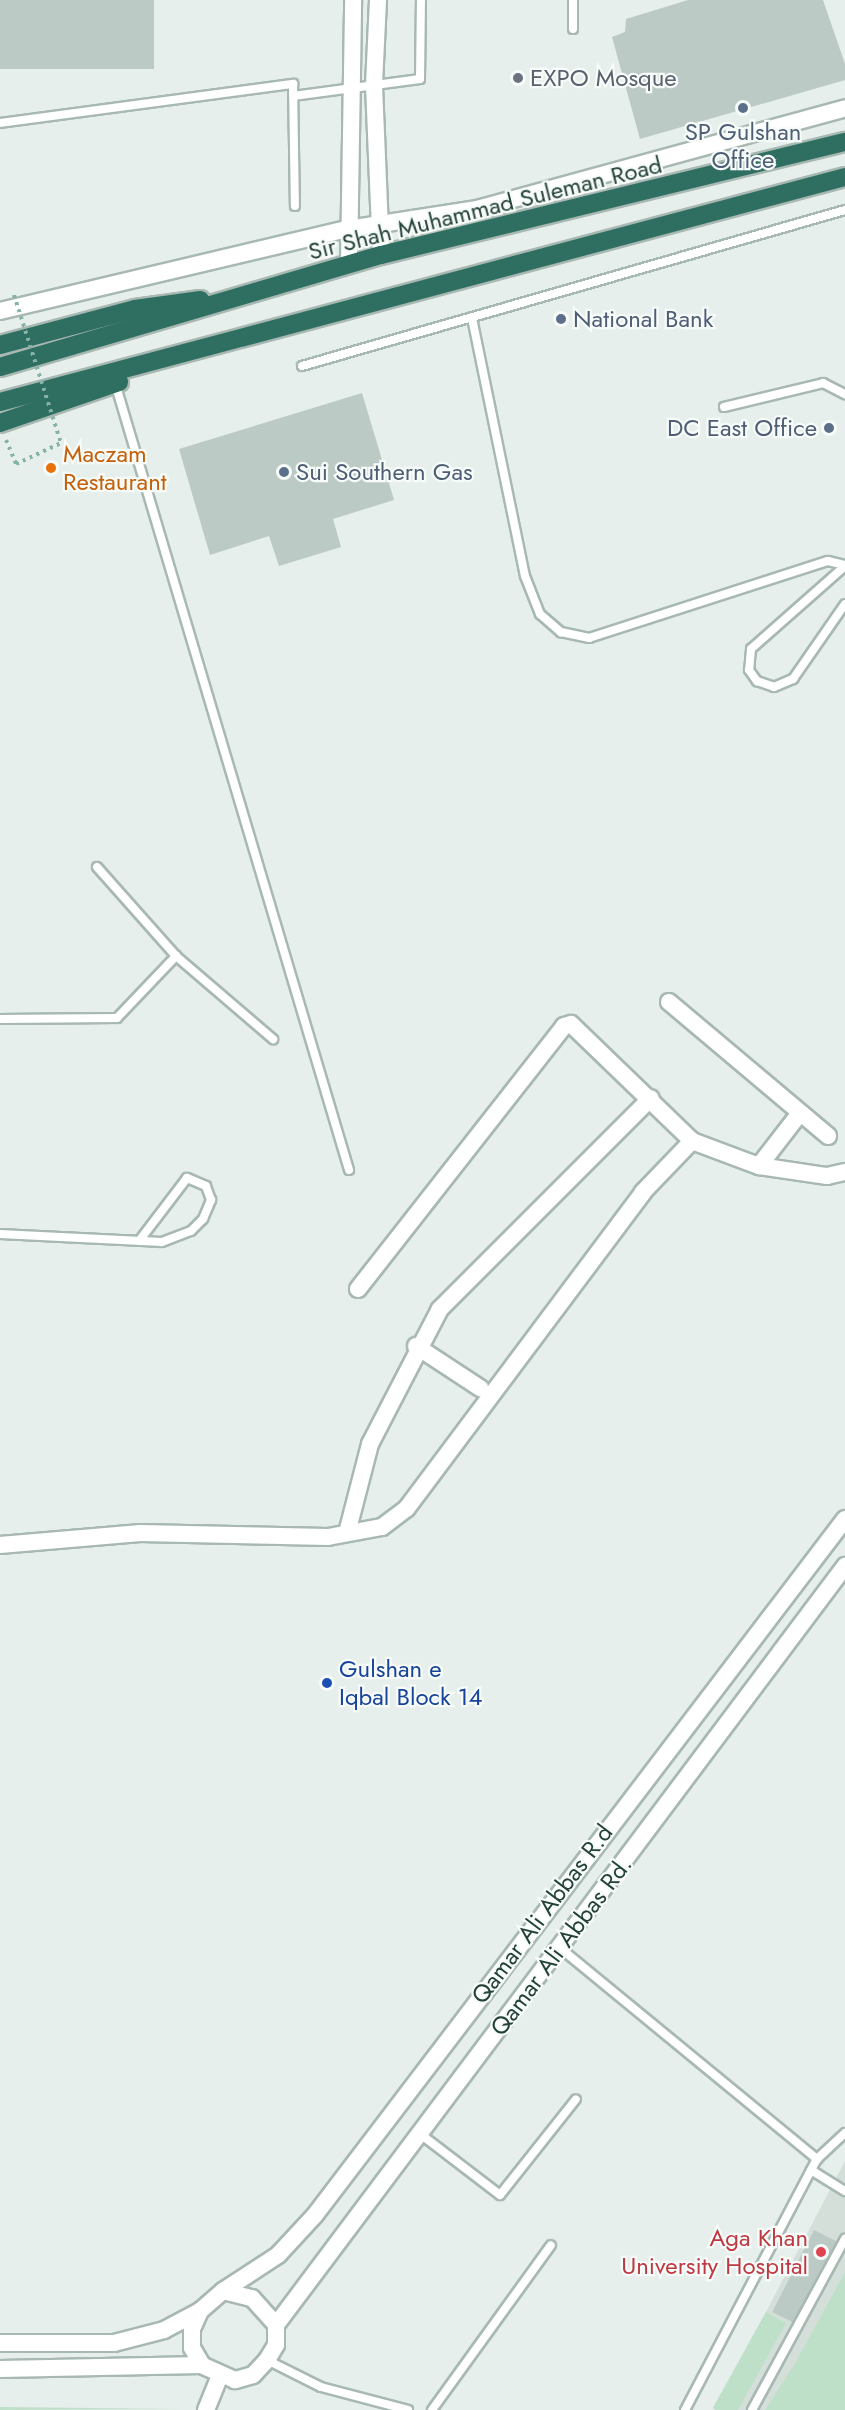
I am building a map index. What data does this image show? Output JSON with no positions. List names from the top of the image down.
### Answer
{
  "streets": {
    "highway": ["Sir Shah Muhammad Suleman Road"],
    "street": ["Qamar Ali Abbas R.d", "Qamar Ali Abbas Rd."]
  },
  "crossings": [
    ["Qamar Ali Abbas R.d", "Qamar Ali Abbas Rd."]
  ],
  "places": [
    "EXPO Mosque",
    "SP Gulshan Office",
    "National Bank",
    "DC East Office",
    "Maczam Restaurant",
    "Sui Southern Gas",
    "Gulshan e Iqbal Block 14",
    "Aga Khan University Hospital"
  ]
}
